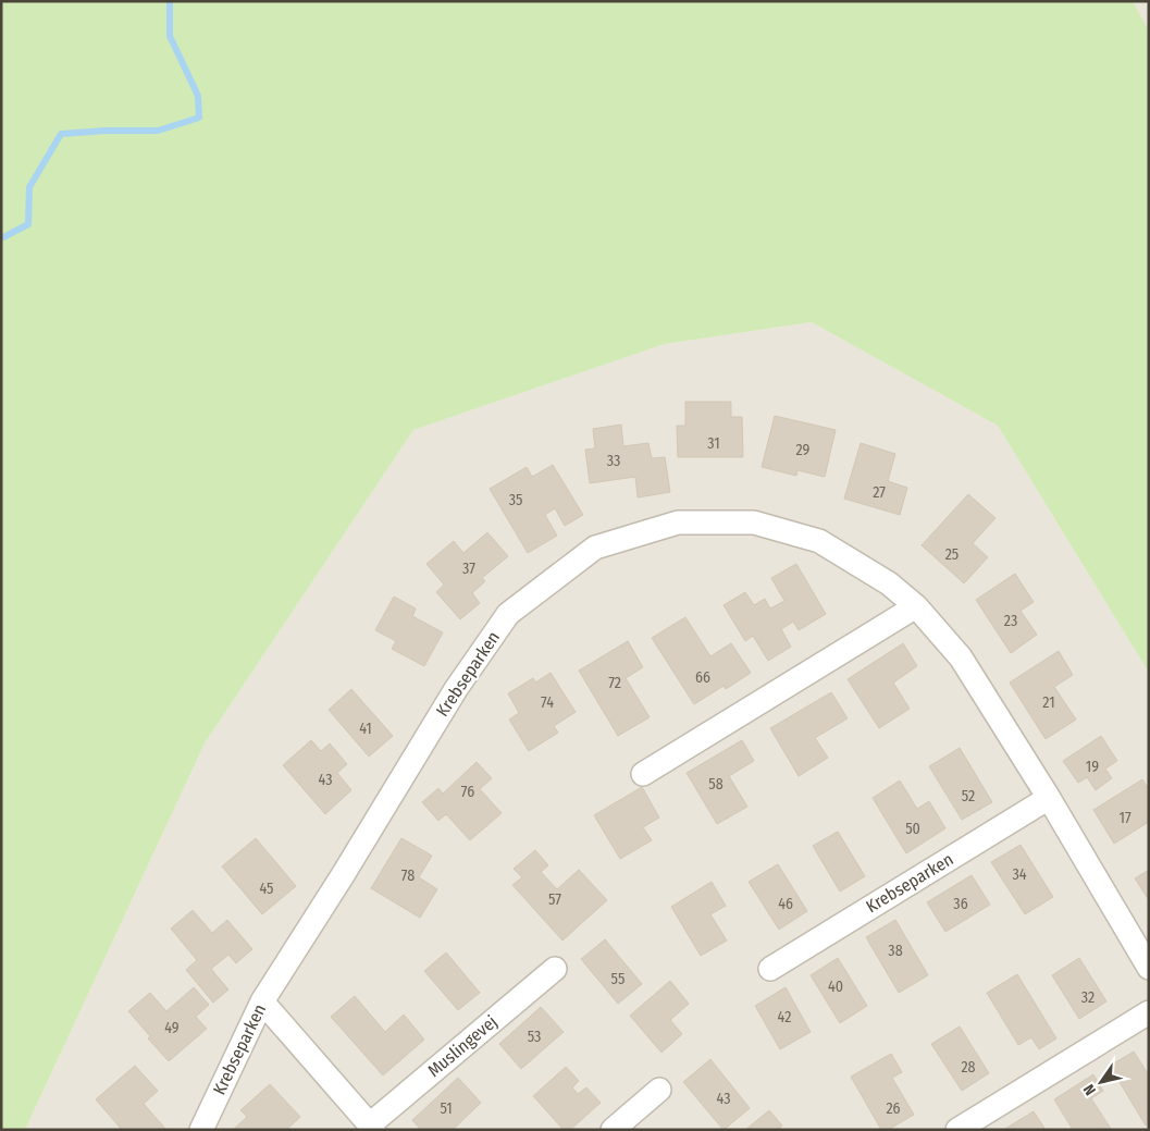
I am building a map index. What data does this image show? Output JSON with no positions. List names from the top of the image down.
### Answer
{
  "streets": {
    "street": ["Krebseparken", "Muslingevej"]
  },
  "crossings": [
    ["Krebseparken", "Muslingevej"]
  ],
  "house_numbers": [
    "31",
    "29",
    "33",
    "27",
    "35",
    "25",
    "37",
    "23",
    "66",
    "72",
    "74",
    "21",
    "41",
    "19",
    "43",
    "58",
    "76",
    "52",
    "17",
    "50",
    "34",
    "78",
    "45",
    "57",
    "46",
    "36",
    "38",
    "55",
    "40",
    "32",
    "42",
    "49",
    "53",
    "28",
    "43",
    "51",
    "26"
  ],
  "north": "bottom left"
}
